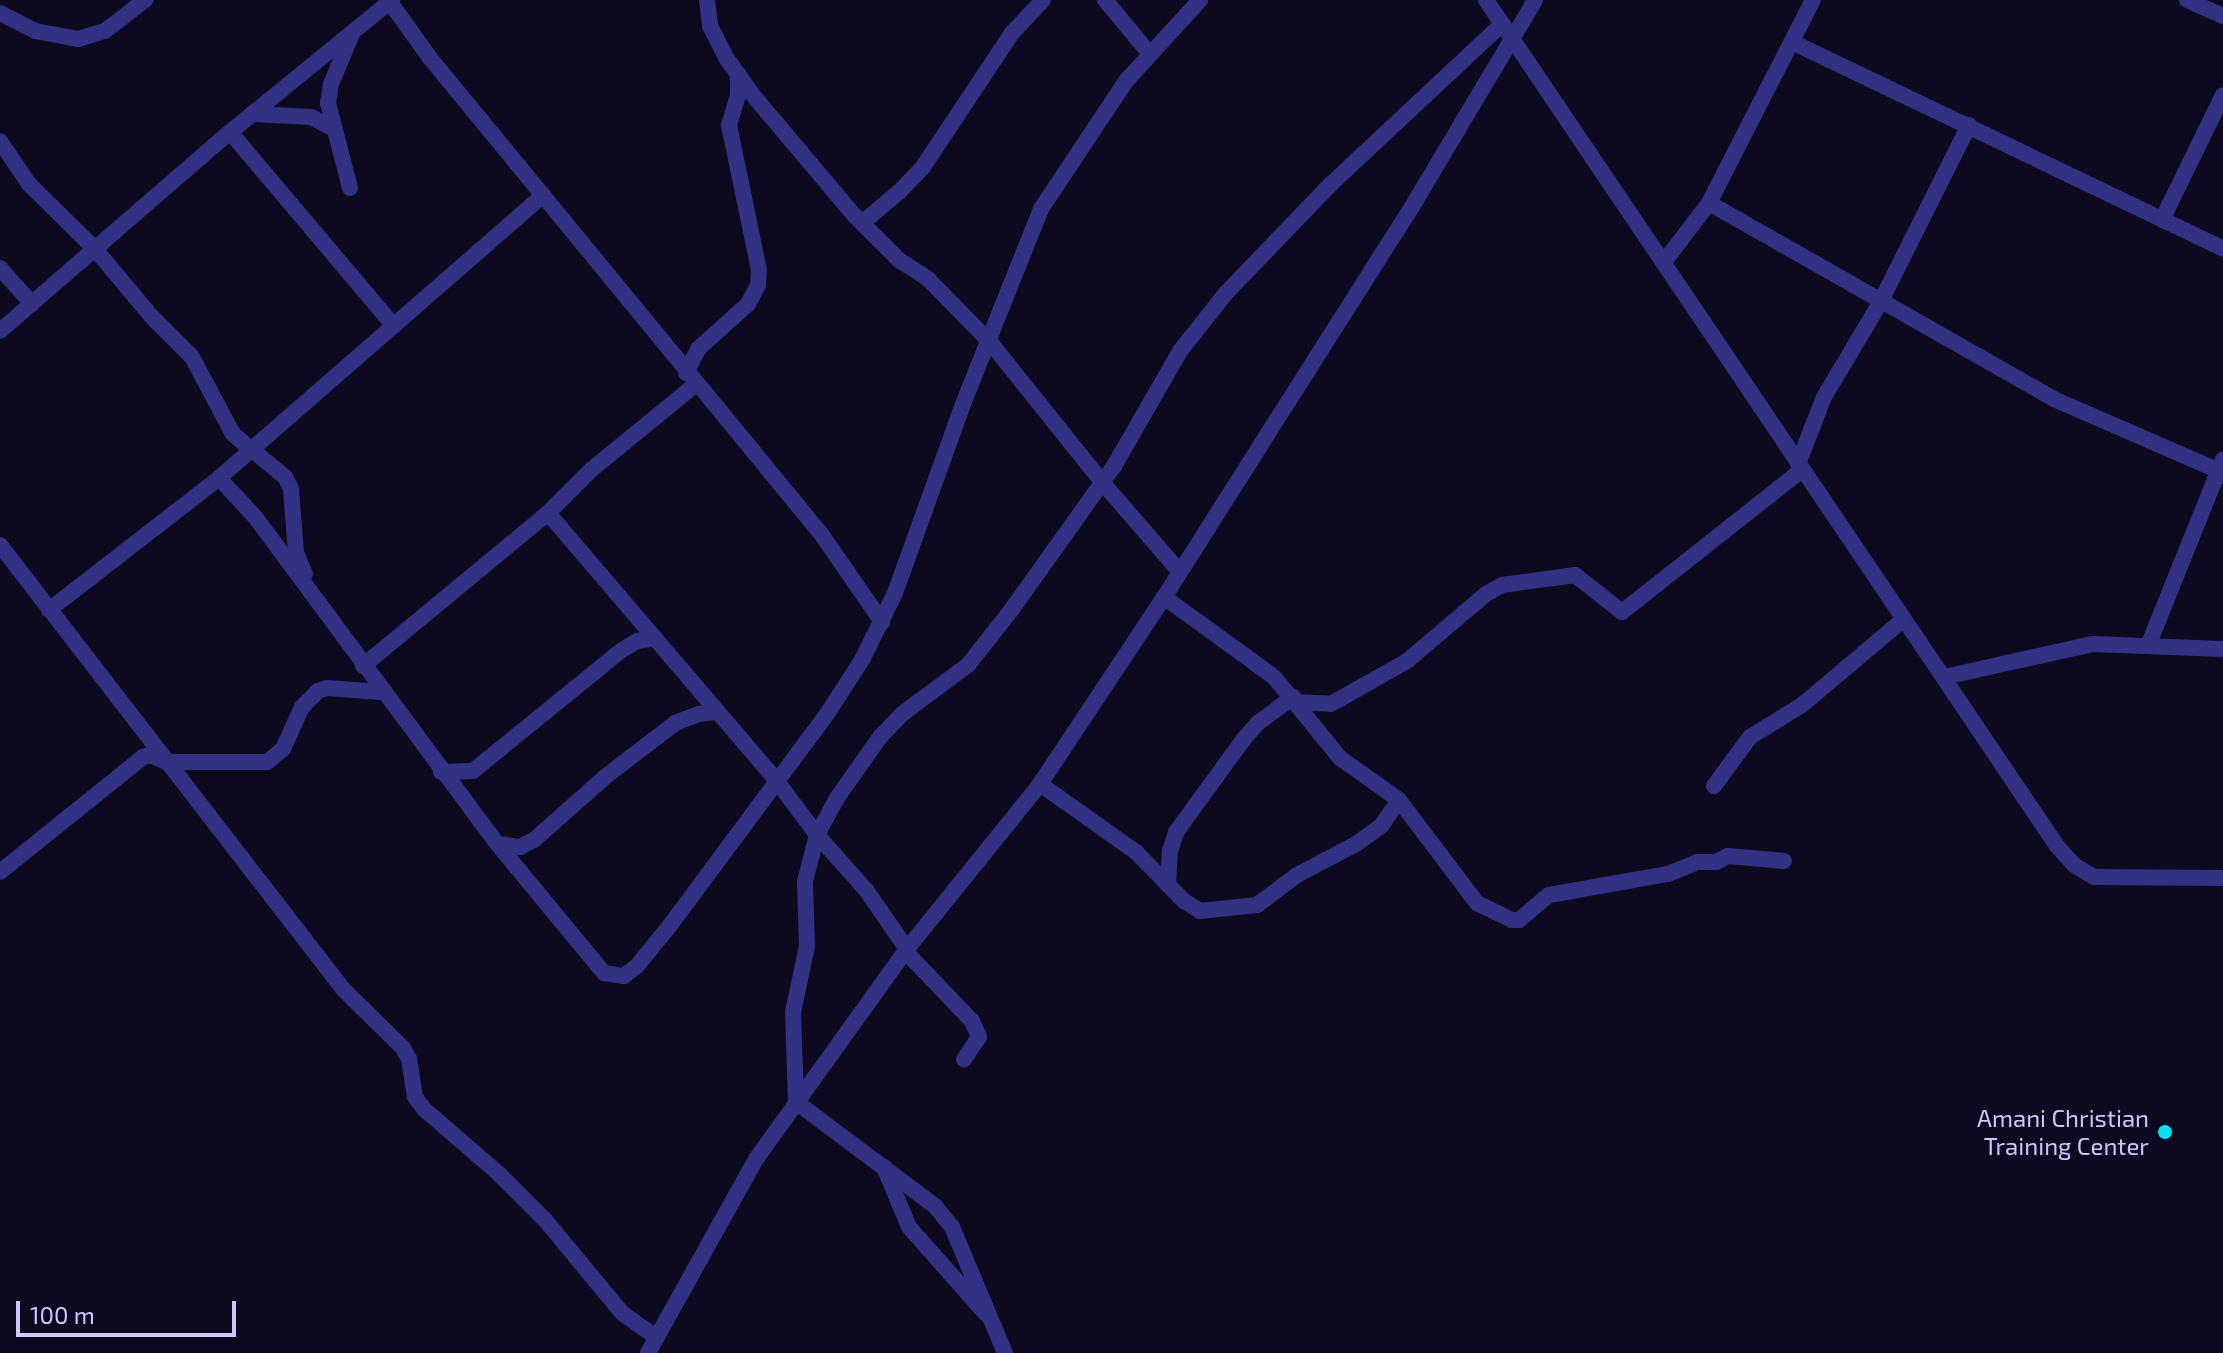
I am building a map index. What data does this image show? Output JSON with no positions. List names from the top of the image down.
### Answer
{
  "places": ["Amani Christian Training Center"],
  "scale_bar": "100 m"
}
